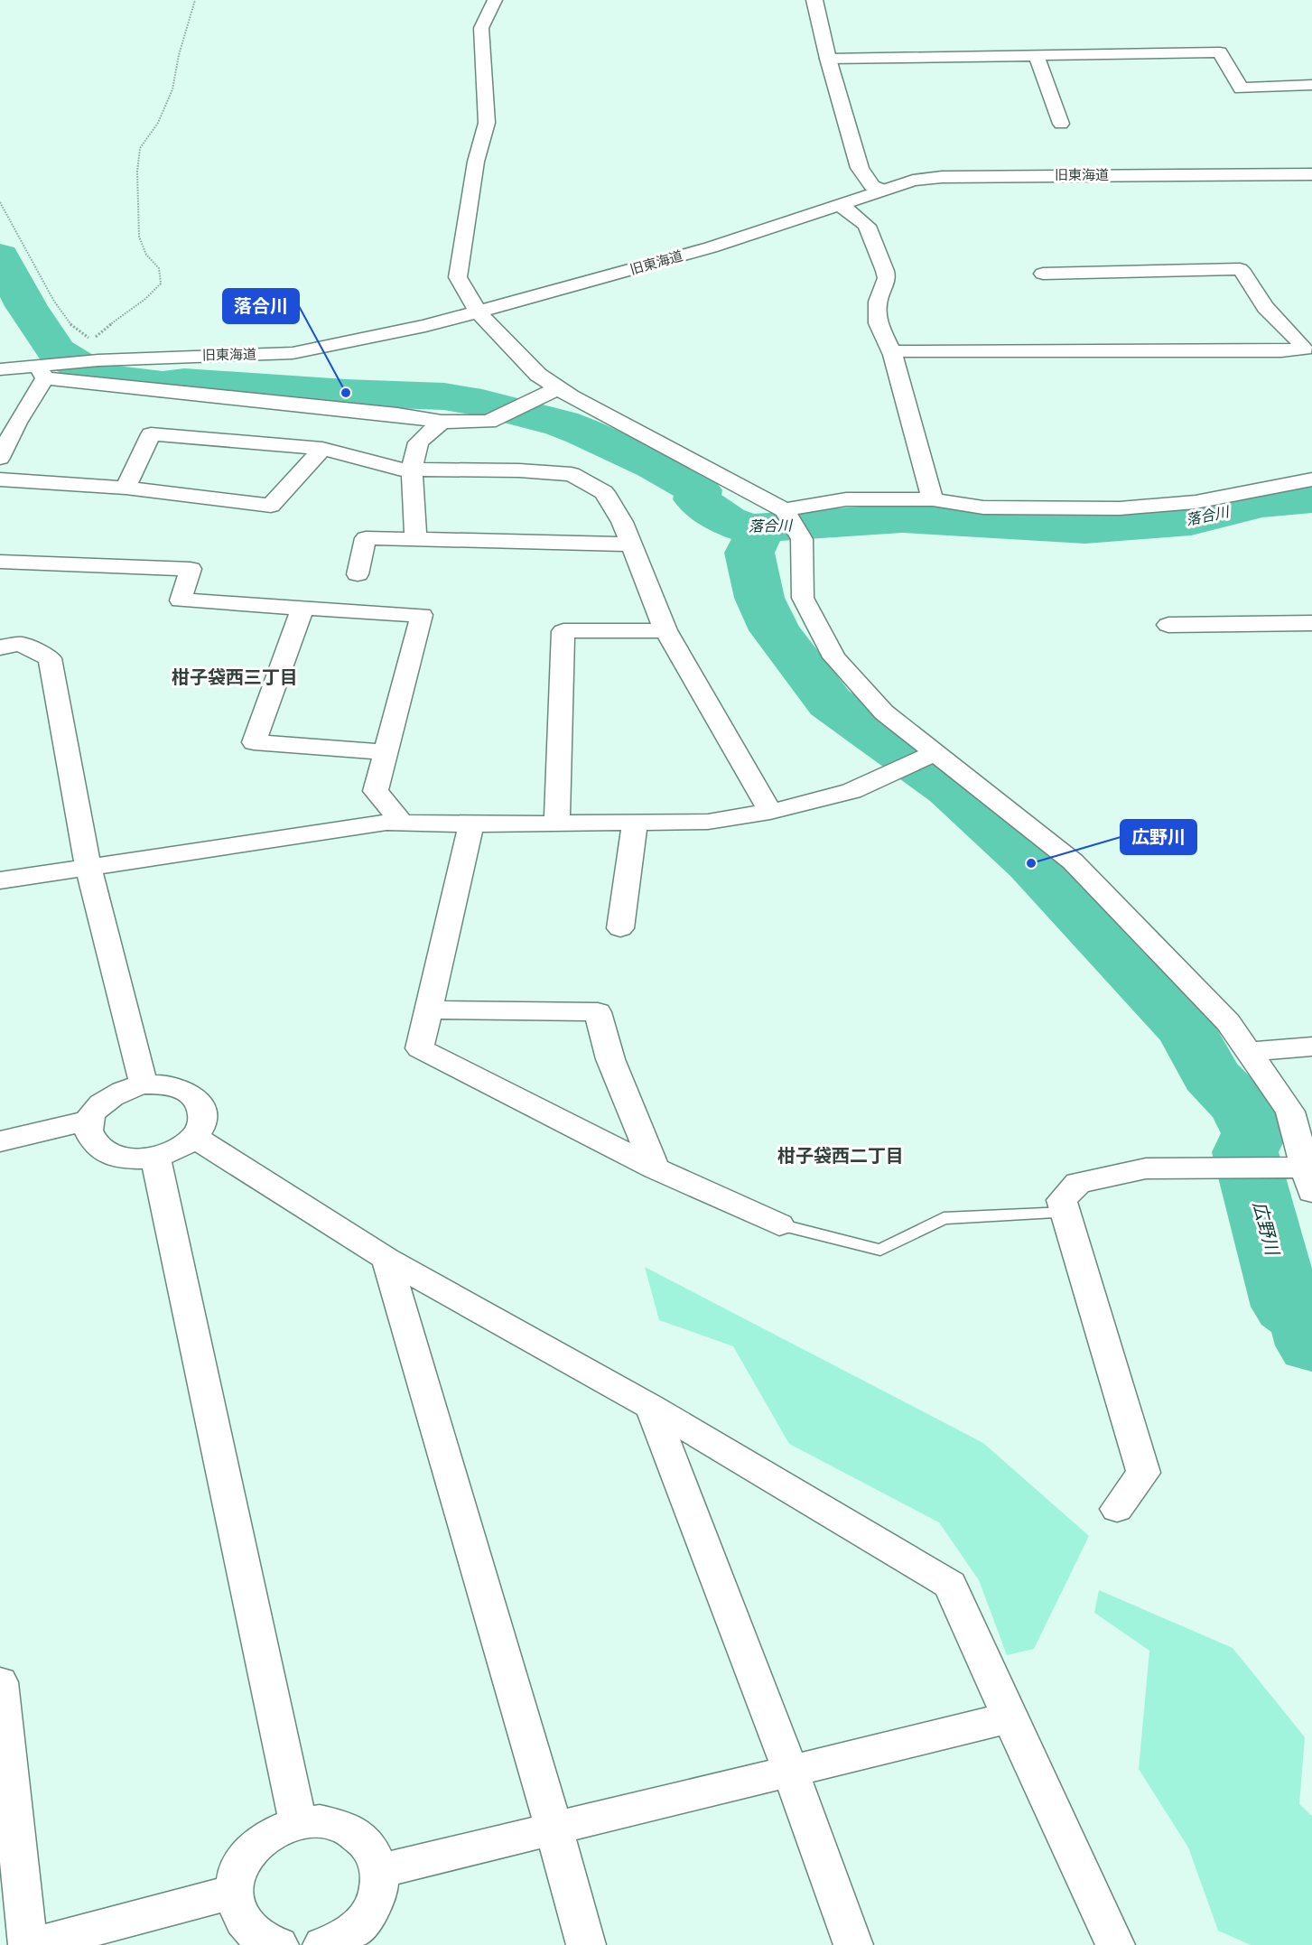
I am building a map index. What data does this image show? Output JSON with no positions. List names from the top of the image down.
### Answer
{
  "streets": {
    "street": ["旧東海道"]
  },
  "districts": ["柑子袋西三丁目", "柑子袋西二丁目"],
  "water": ["落合川", "広野川"],
  "places": ["落合川", "広野川"]
}
